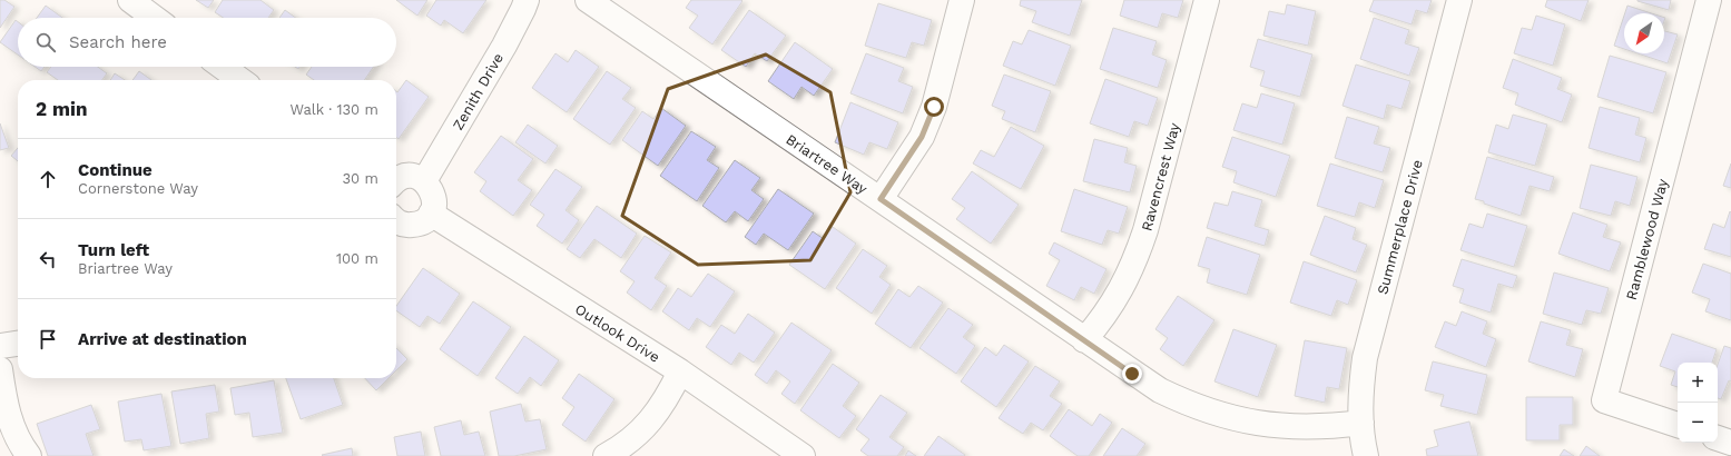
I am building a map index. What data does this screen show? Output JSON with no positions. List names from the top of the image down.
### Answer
{
  "streets": {
    "street": [
      "Zenith Drive",
      "Briartree Way",
      "Ravencrest Way",
      "Summerplace Drive",
      "Ramblewood Way",
      "Outlook Drive"
    ]
  },
  "crossings": [
    ["Briartree Way", "Ravencrest Way"],
    ["Briartree Way", "Summerplace Drive"]
  ],
  "north": "bottom left",
  "page": {
    "search": "Search here",
    "heading": ["2 min", "Walk · 130 m"],
    "list": [
      ["Continue", "Cornerstone Way", "30 m"],
      ["Turn left", "Briartree Way", "100 m"],
      "Arrive at destination"
    ],
    "map_buttons": ["+", "−"]
  }
}
